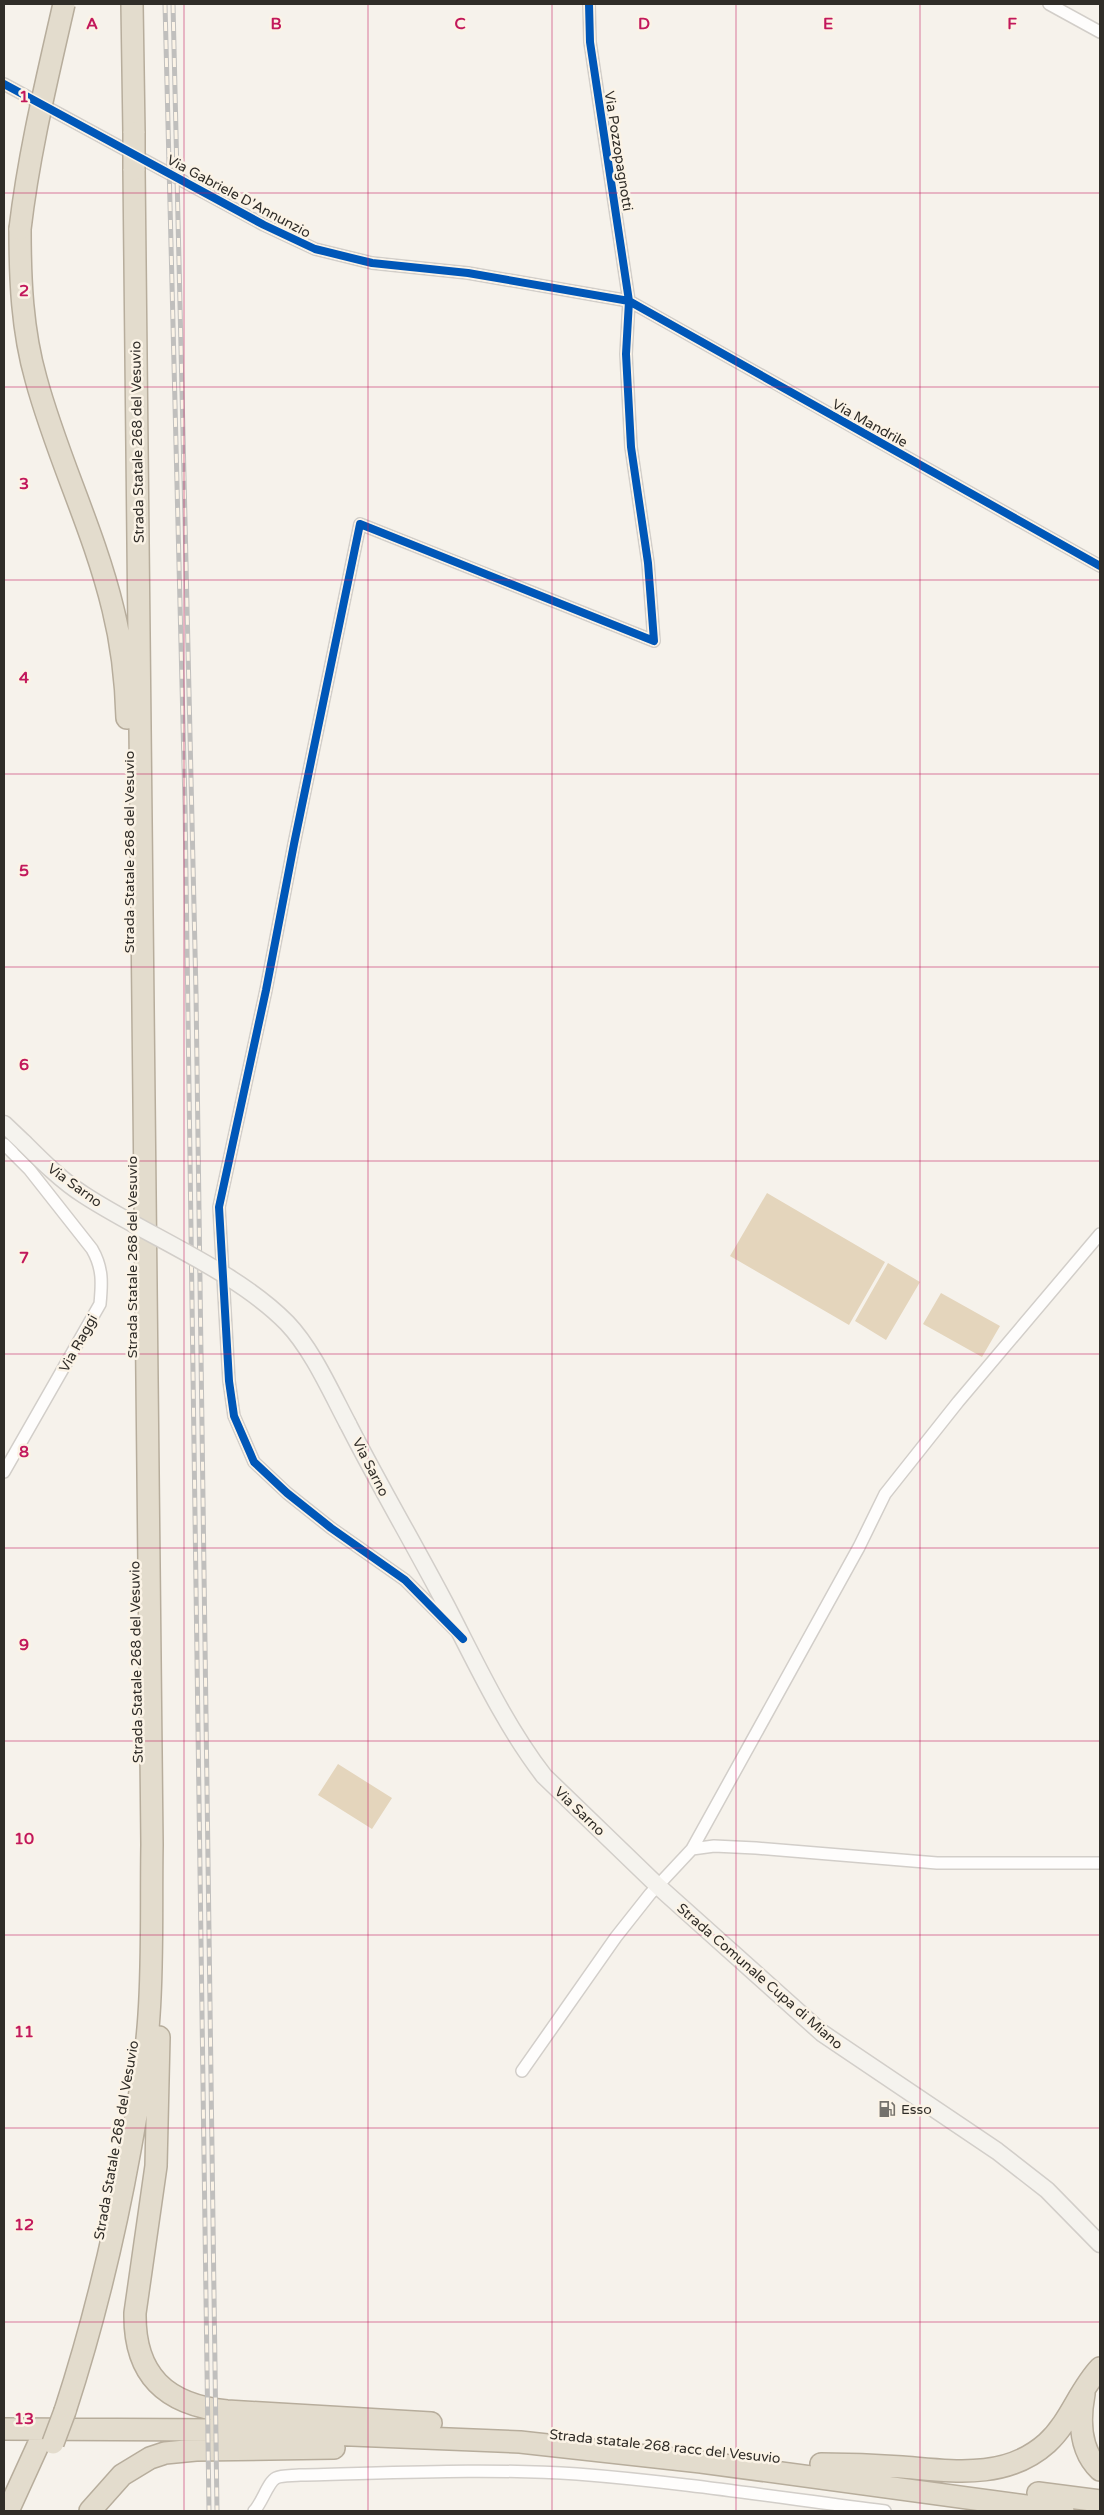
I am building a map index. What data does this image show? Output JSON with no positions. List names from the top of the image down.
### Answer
{
  "streets": {
    "highway": ["Strada Statale 268 del Vesuvio", "Strada statale 268 racc del Vesuvio"],
    "street": [
      "Via Pozzopagnotti",
      "Via Gabriele D'Annunzio",
      "Via Mandrile",
      "Via Sarno",
      "Via Raggi",
      "Strada Comunale Cupa di Miano"
    ]
  },
  "crossings": [
    ["Via Pozzopagnotti", "Via Gabriele D'Annunzio"],
    ["Via Pozzopagnotti", "Via Mandrile"],
    ["Via Pozzopagnotti", "Via Sarno"],
    ["Via Gabriele D'Annunzio", "Via Mandrile"],
    ["Via Sarno", "Strada Comunale Cupa di Miano"]
  ],
  "places": {
    "fuel station": ["Esso"]
  },
  "grid": {
    "columns": [
      "A",
      "B",
      "C",
      "D",
      "E",
      "F"
    ],
    "rows": [
      "1",
      "2",
      "3",
      "4",
      "5",
      "6",
      "7",
      "8",
      "9",
      "10",
      "11",
      "12",
      "13"
    ]
  }
}
